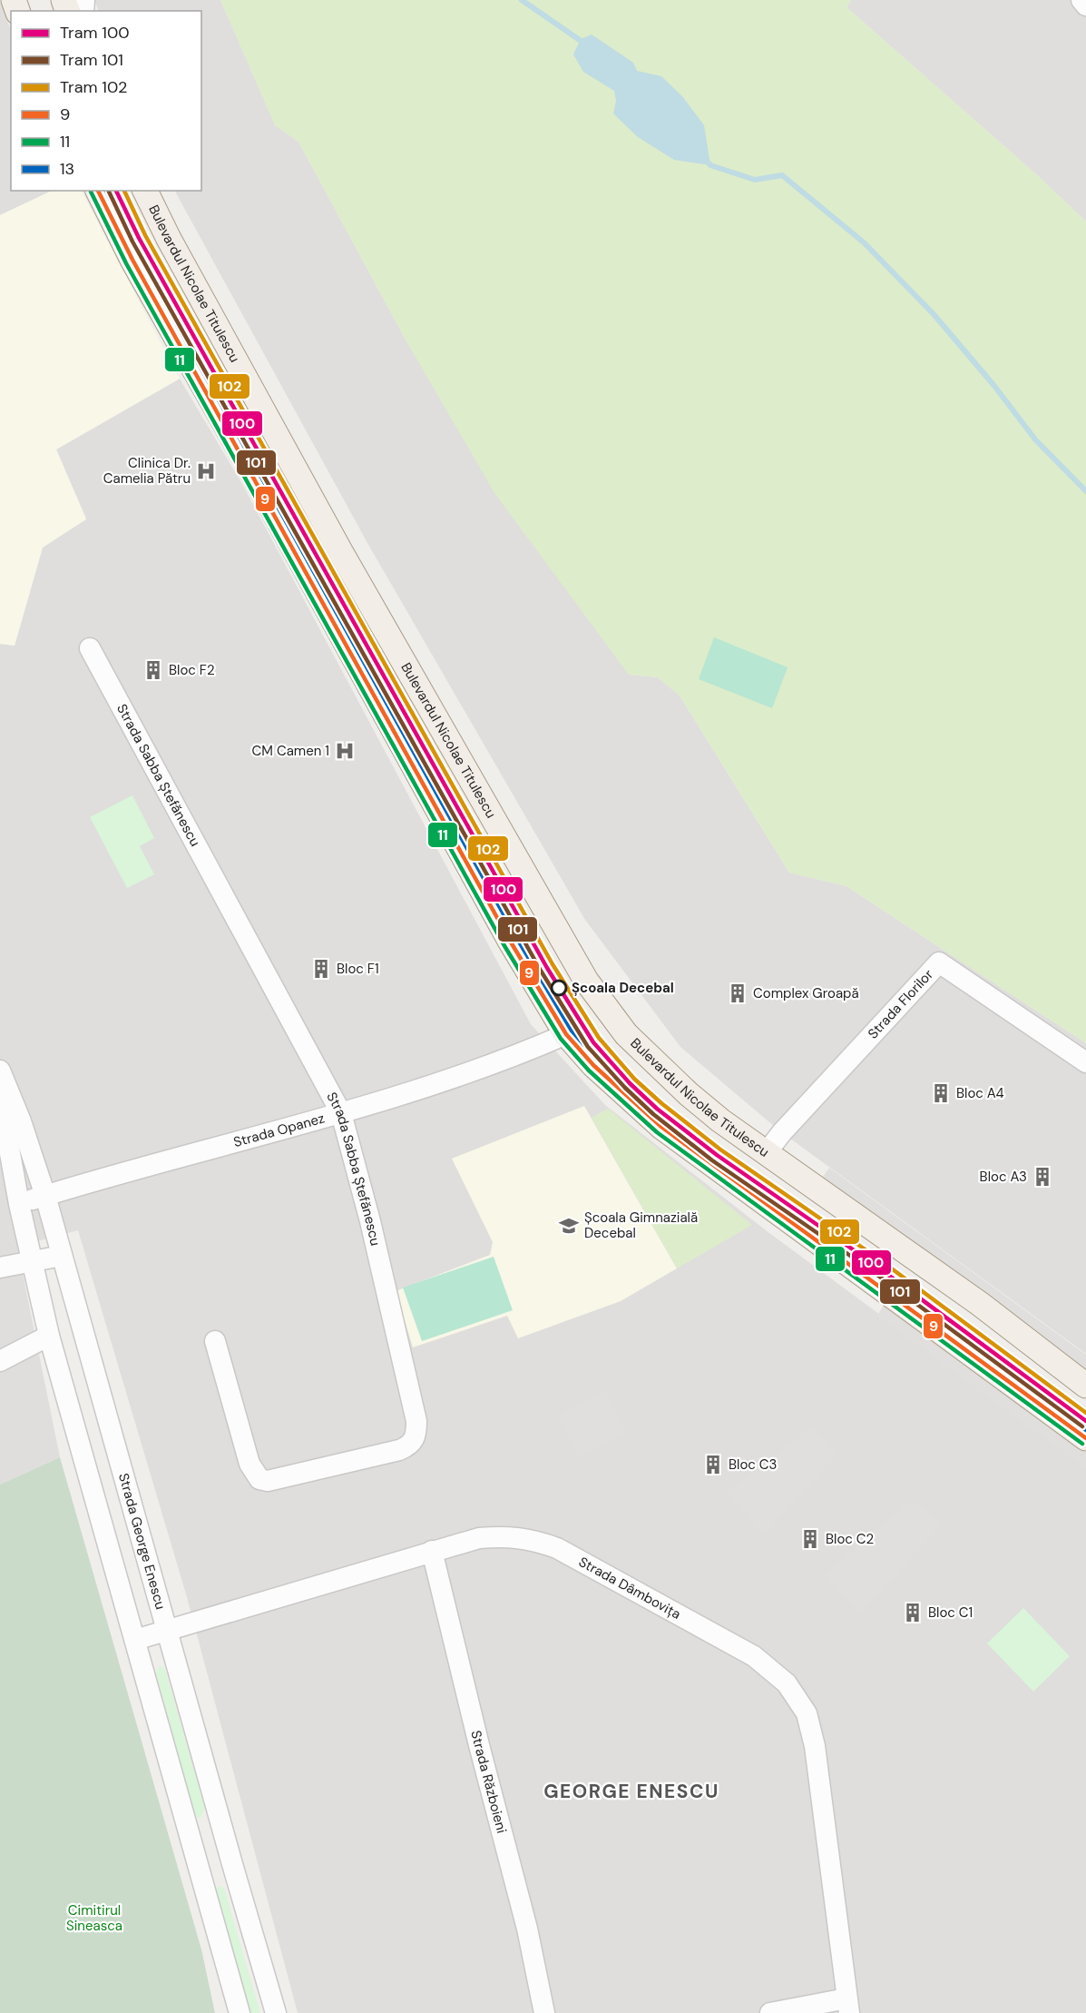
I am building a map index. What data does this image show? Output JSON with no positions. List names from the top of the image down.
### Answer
{
  "streets": {
    "main road": ["Bulevardul Nicolae Titulescu"],
    "street": [
      "Strada Sabba Ștefănescu",
      "Strada Florilor",
      "Strada Opanez",
      "Strada George Enescu",
      "Strada Dâmbovița",
      "Strada Războieni"
    ]
  },
  "crossings": [
    ["Bulevardul Nicolae Titulescu", "Strada Florilor"],
    ["Strada Sabba Ștefănescu", "Strada Opanez"],
    ["Strada Opanez", "Strada George Enescu"],
    ["Strada George Enescu", "Strada Dâmbovița"],
    ["Strada Dâmbovița", "Strada Războieni"]
  ],
  "districts": ["GEORGE ENESCU"],
  "parks": ["Cimitirul Sineasca"],
  "places": {
    "hospital": ["Clinica Dr. Camelia Pătru", "CM Camen 1"],
    "building": [
      "Bloc F2",
      "Bloc F1",
      "Complex Groapă",
      "Bloc A4",
      "Bloc A3",
      "Bloc C3",
      "Bloc C2",
      "Bloc C1"
    ],
    "other": ["Școala Decebal"],
    "school or university": ["Școala Gimnazială Decebal"]
  },
  "lines": [
    "tram line 100",
    "tram line 102",
    "transit line 9",
    "transit line 13",
    "tram line 101",
    "transit line 11"
  ],
  "legend": [
    "Tram 100",
    "Tram 101",
    "Tram 102",
    "9",
    "11",
    "13"
  ]
}
